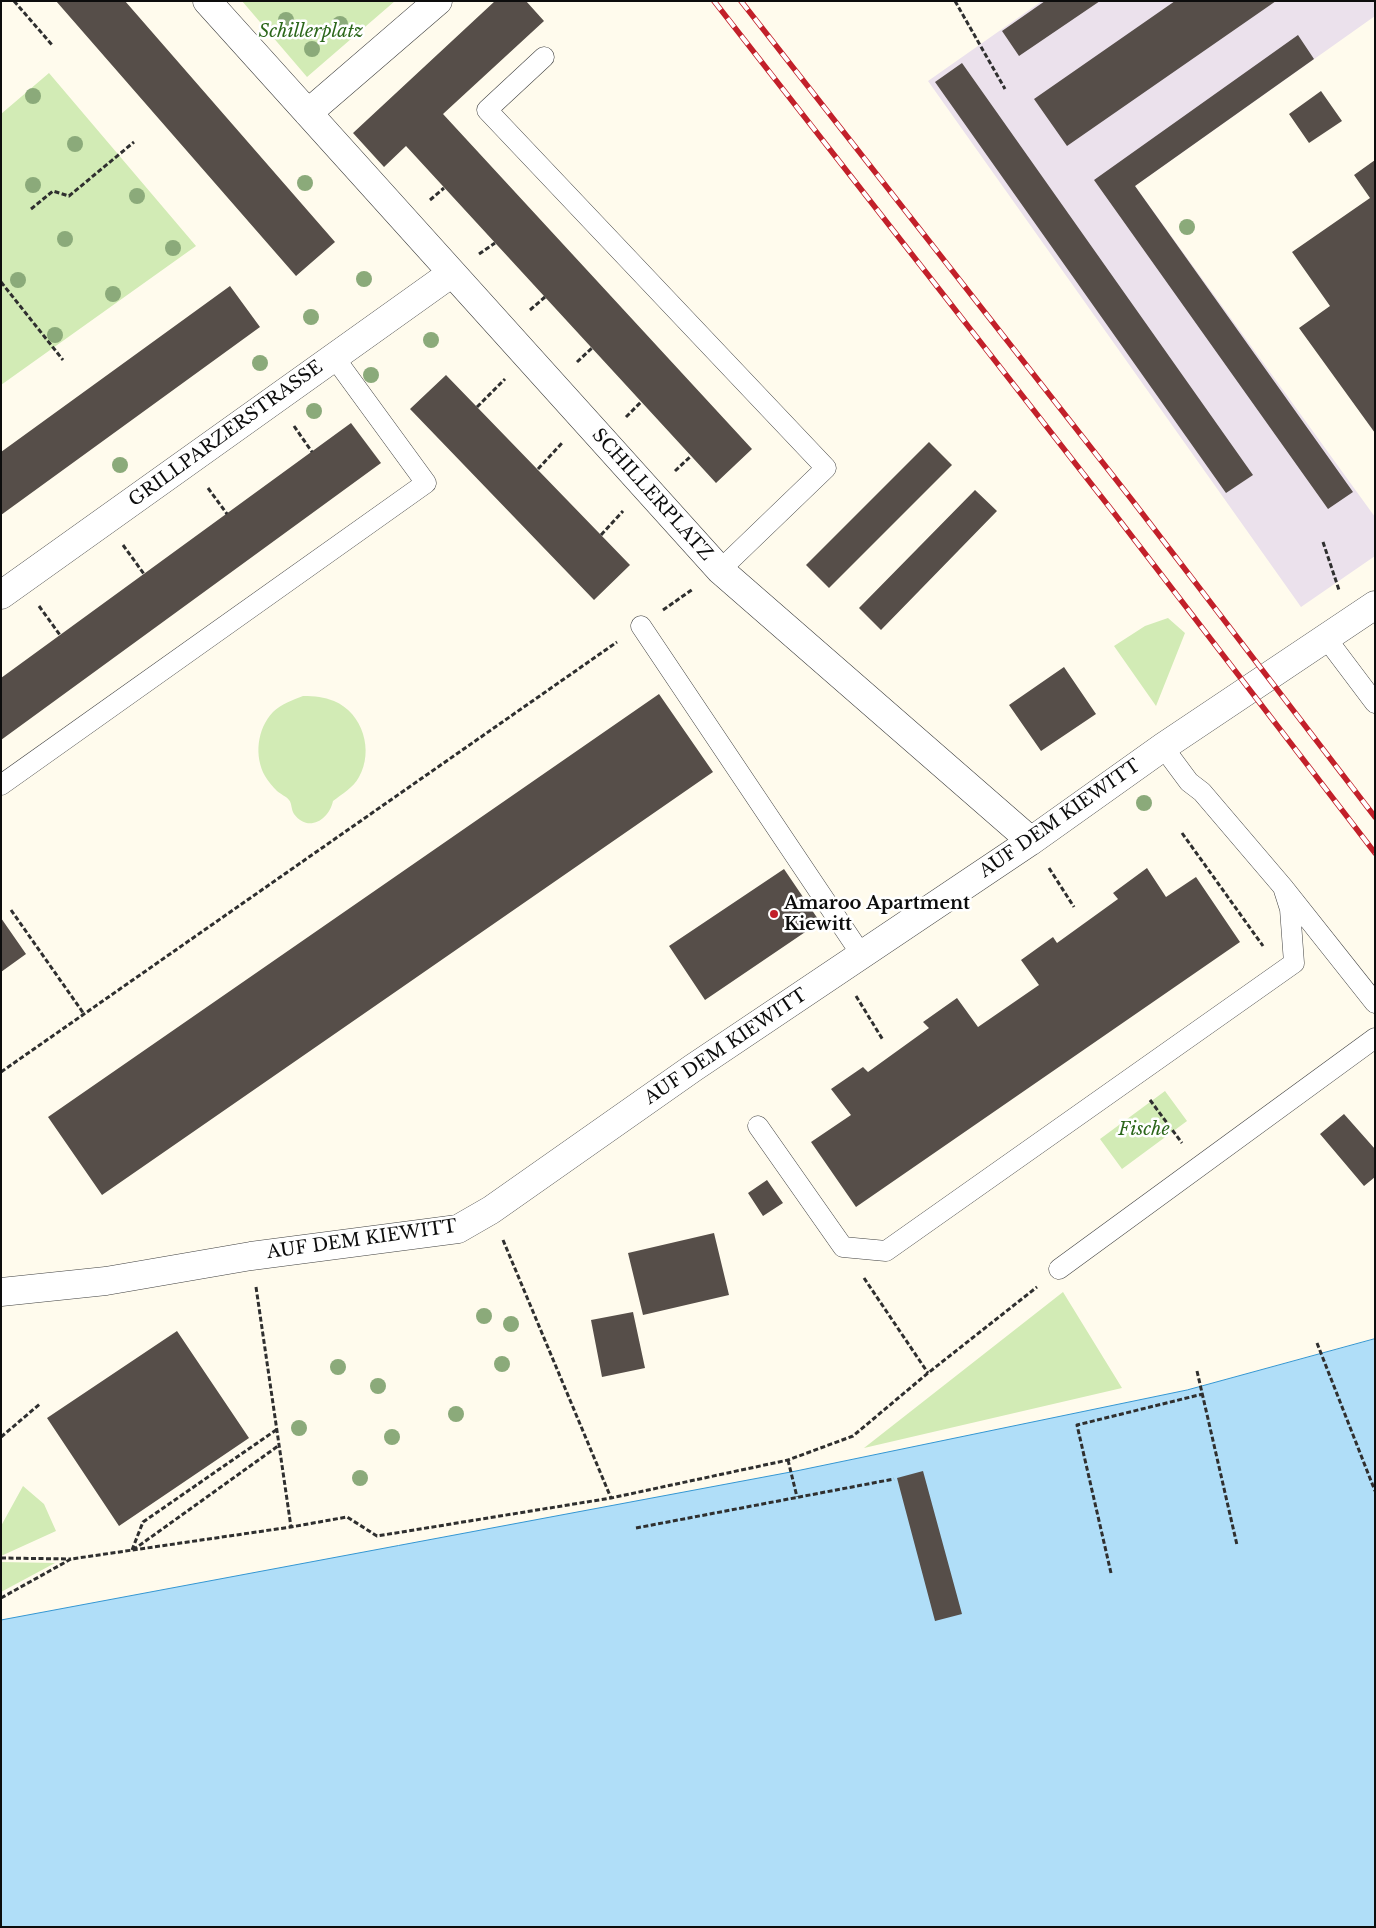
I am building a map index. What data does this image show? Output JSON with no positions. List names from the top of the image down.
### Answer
{
  "streets": {
    "street": ["GRILLPARZERSTRASSE", "SCHILLERPLATZ", "AUF DEM KIEWITT"]
  },
  "crossings": [
    ["GRILLPARZERSTRASSE", "SCHILLERPLATZ"],
    ["SCHILLERPLATZ", "AUF DEM KIEWITT"]
  ],
  "parks": ["Schillerplatz", "Fische"],
  "places": ["Amaroo Apartment Kiewitt"]
}
